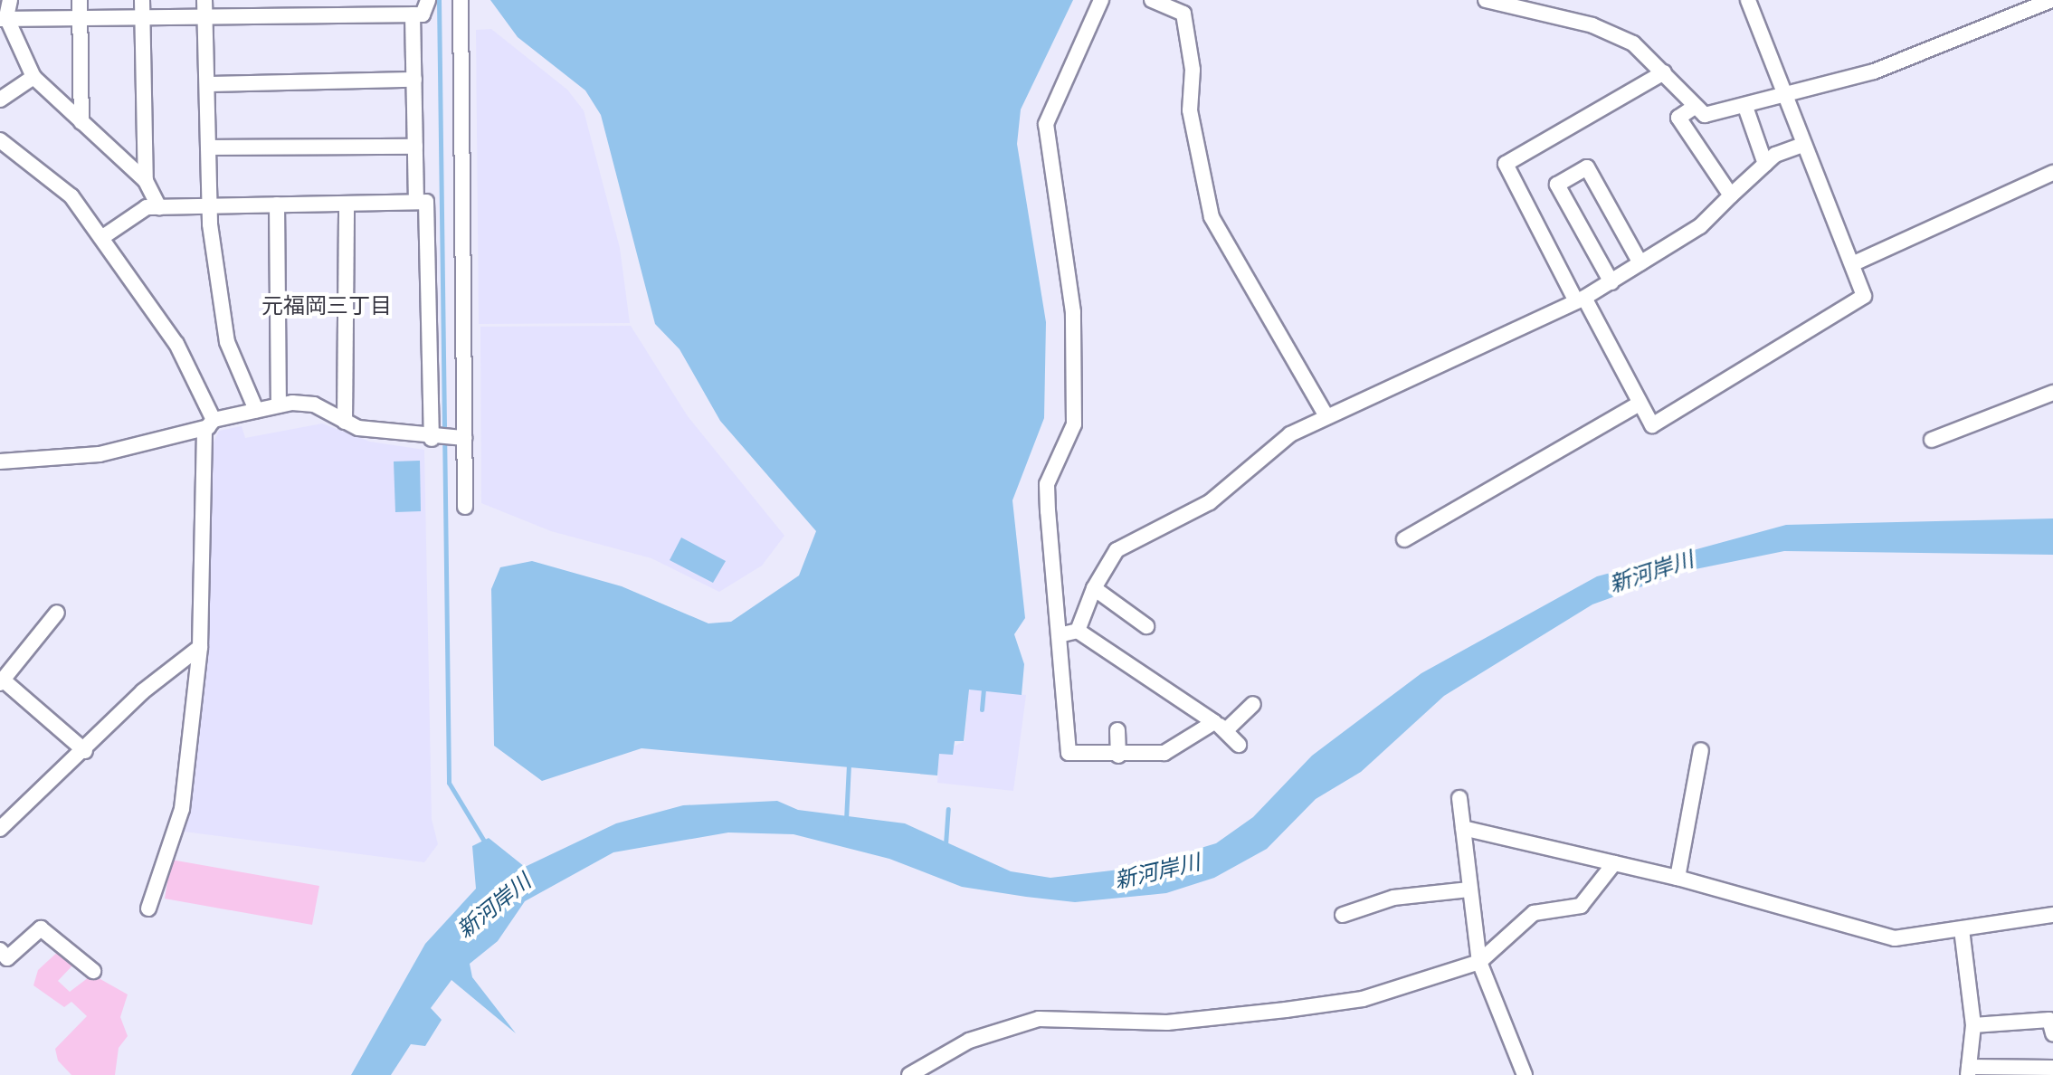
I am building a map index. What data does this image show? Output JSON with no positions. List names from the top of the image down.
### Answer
{
  "districts": ["元福岡三丁目"],
  "water": ["新河岸川"]
}
